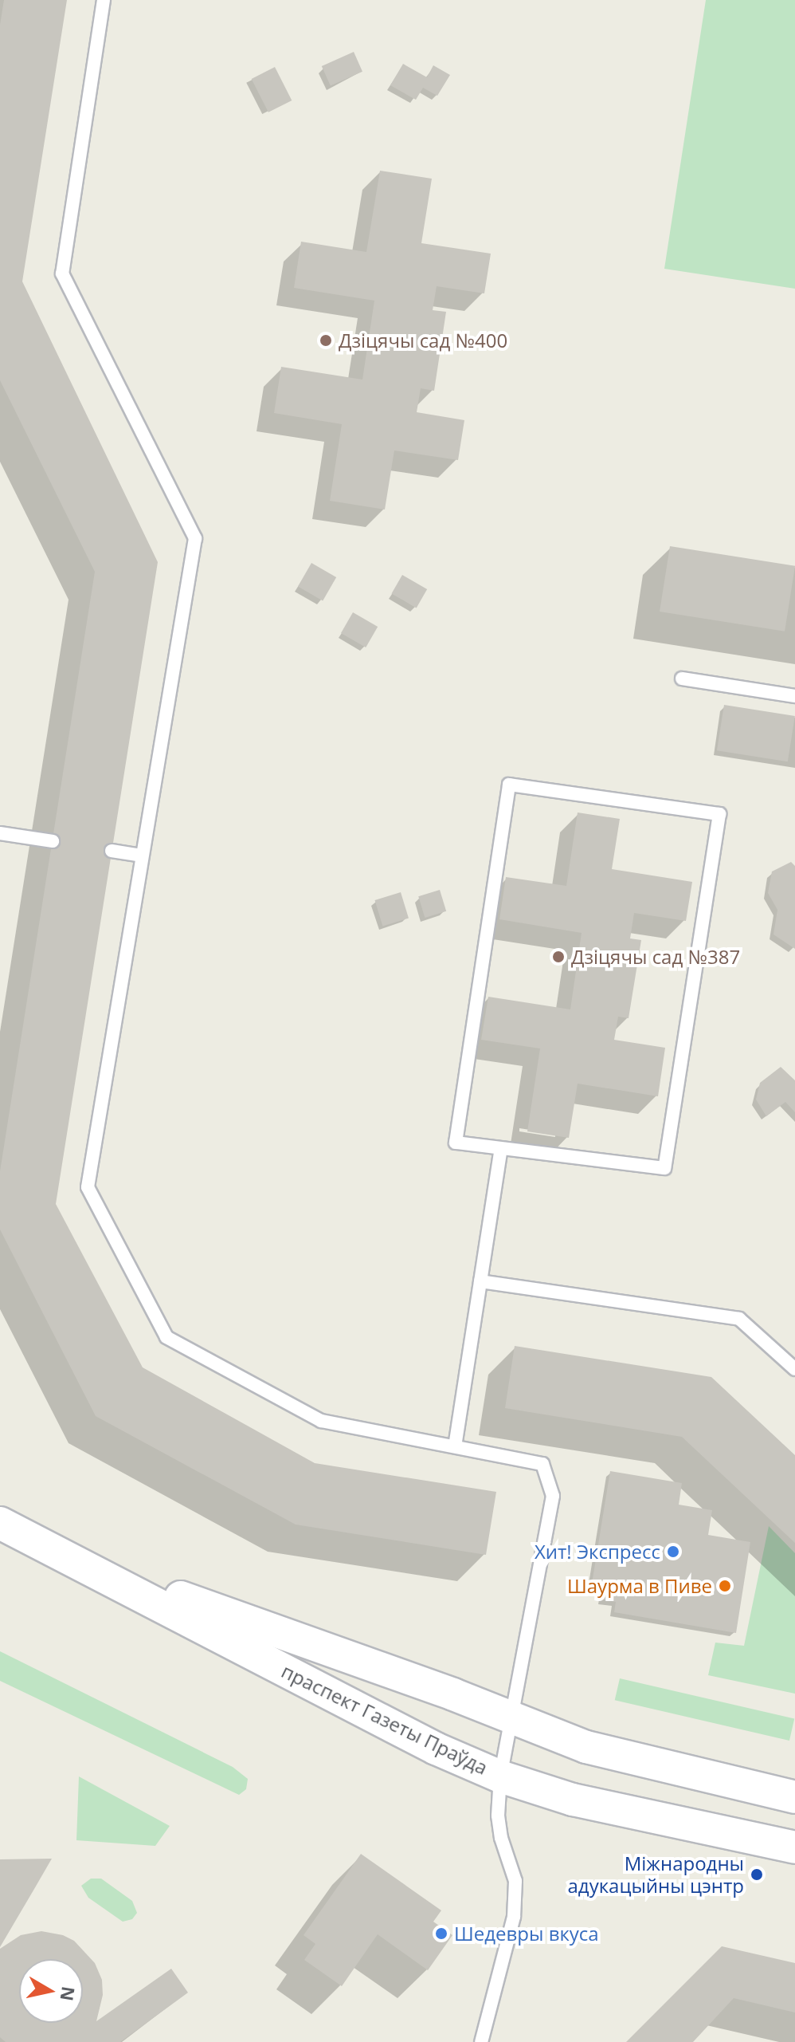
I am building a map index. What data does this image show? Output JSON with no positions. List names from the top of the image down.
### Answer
{
  "streets": {
    "street": ["праспект Газеты Праўда"]
  },
  "places": [
    "Дзіцячы сад №400",
    "Дзіцячы сад №387",
    "Хит! Экспресс",
    "Шаурма в Пиве",
    "Міжнародны адукацыйны цэнтр",
    "Шедевры вкуса"
  ],
  "north": "right"
}
